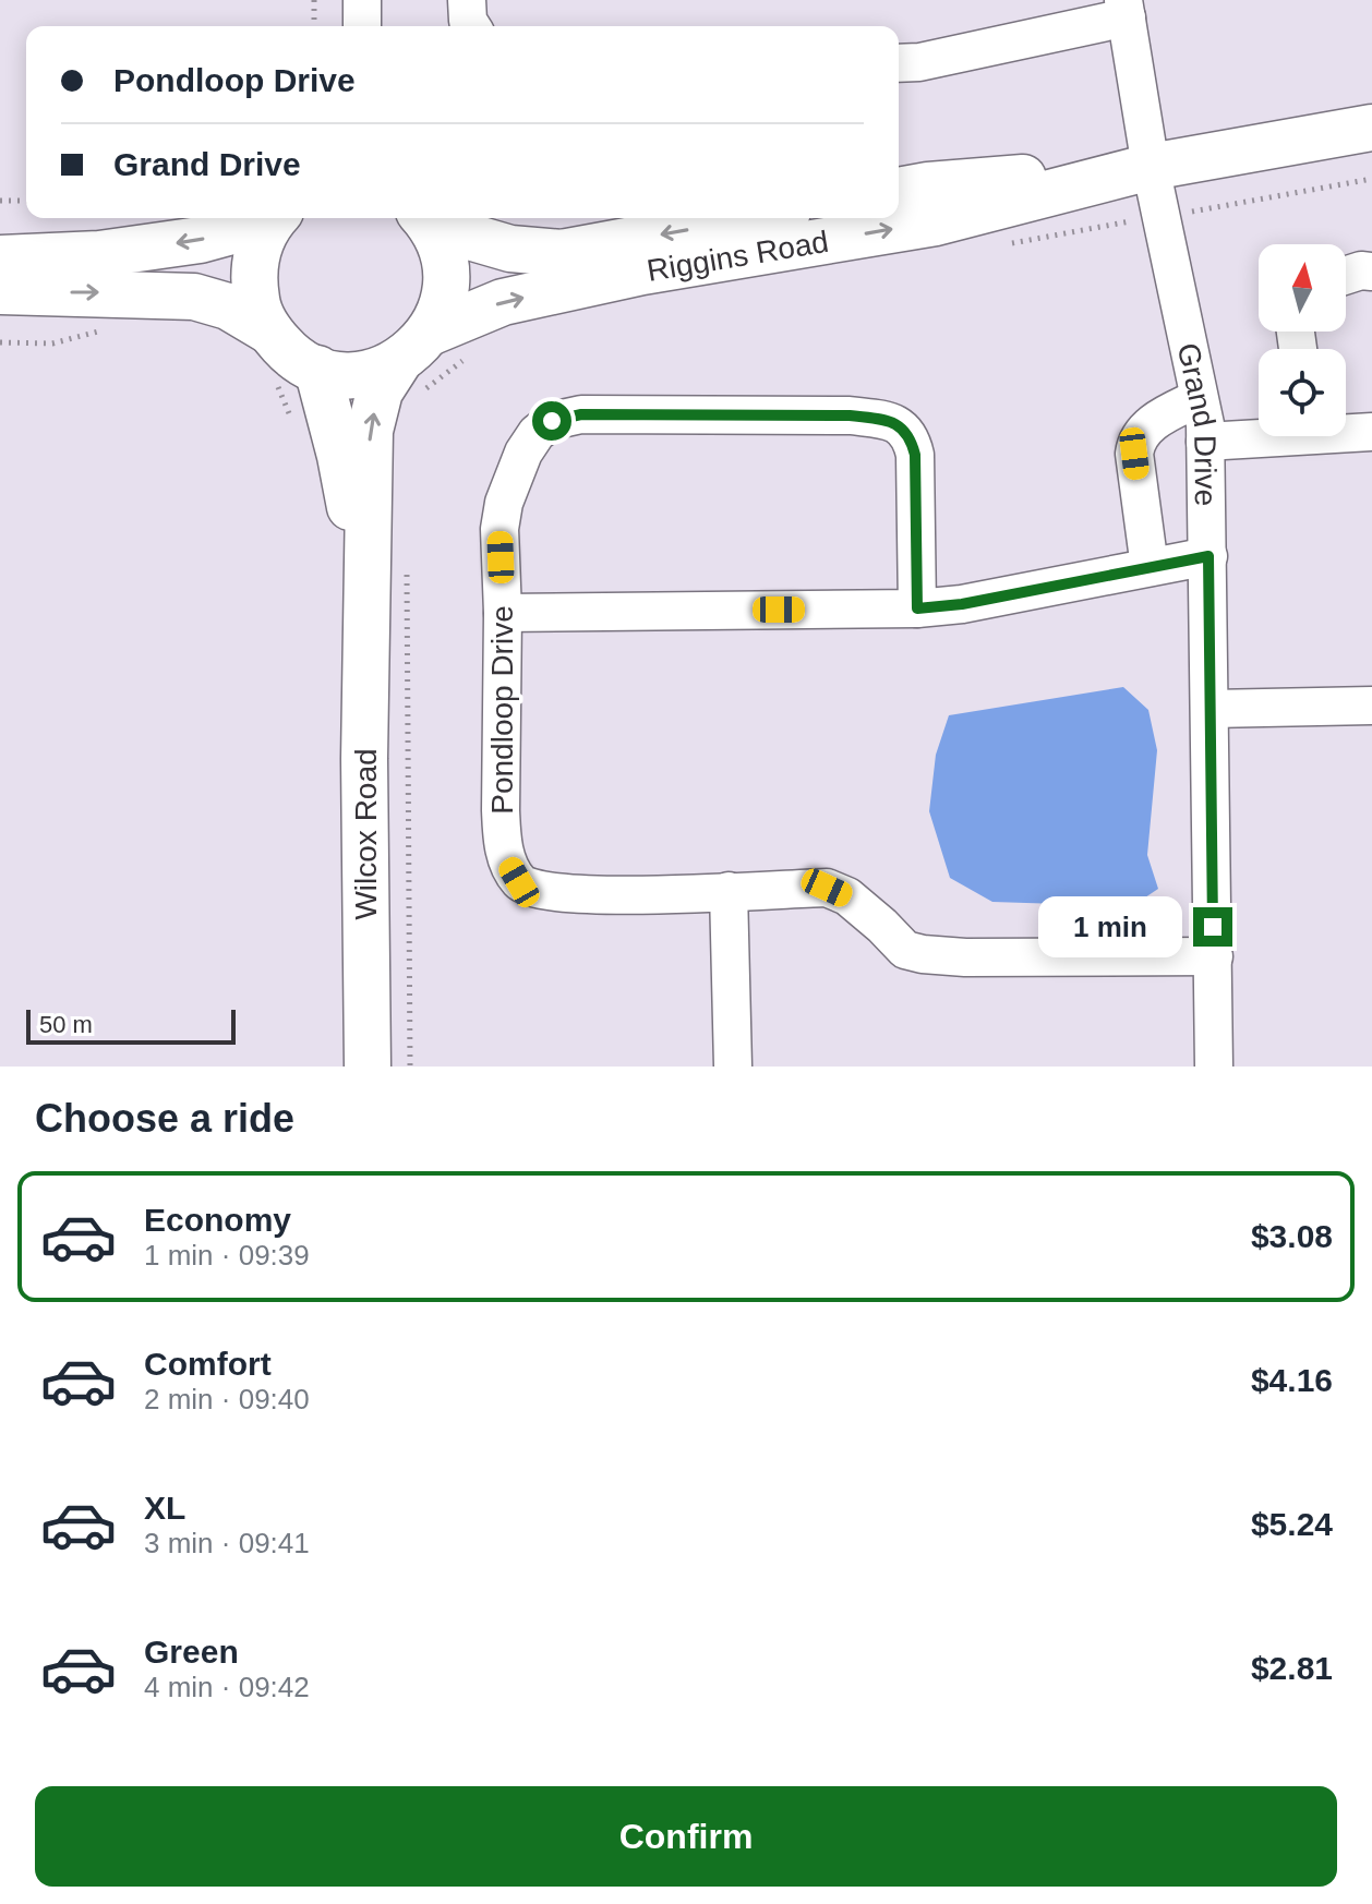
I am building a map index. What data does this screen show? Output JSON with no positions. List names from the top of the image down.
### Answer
{
  "streets": {
    "main road": ["Riggins Road", "Wilcox Road"],
    "street": ["Grand Drive", "Pondloop Drive"]
  },
  "crossings": [
    ["Riggins Road", "Grand Drive"],
    ["Riggins Road", "Wilcox Road"],
    ["Grand Drive", "Pondloop Drive"]
  ],
  "scale_bar": "50 m",
  "north": "top",
  "page": {
    "banner": ["Pondloop Drive", "Grand Drive"],
    "bubble": "1 min",
    "scale": "50 m",
    "heading": "Choose a ride",
    "list": [
      {
        "name": "Economy",
        "note": "1 min · 09:39",
        "value": "$3.08"
      },
      {
        "name": "Comfort",
        "note": "2 min · 09:40",
        "value": "$4.16"
      },
      {
        "name": "XL",
        "note": "3 min · 09:41",
        "value": "$5.24"
      },
      {
        "name": "Green",
        "note": "4 min · 09:42",
        "value": "$2.81"
      }
    ],
    "buttons": "Confirm"
  }
}
